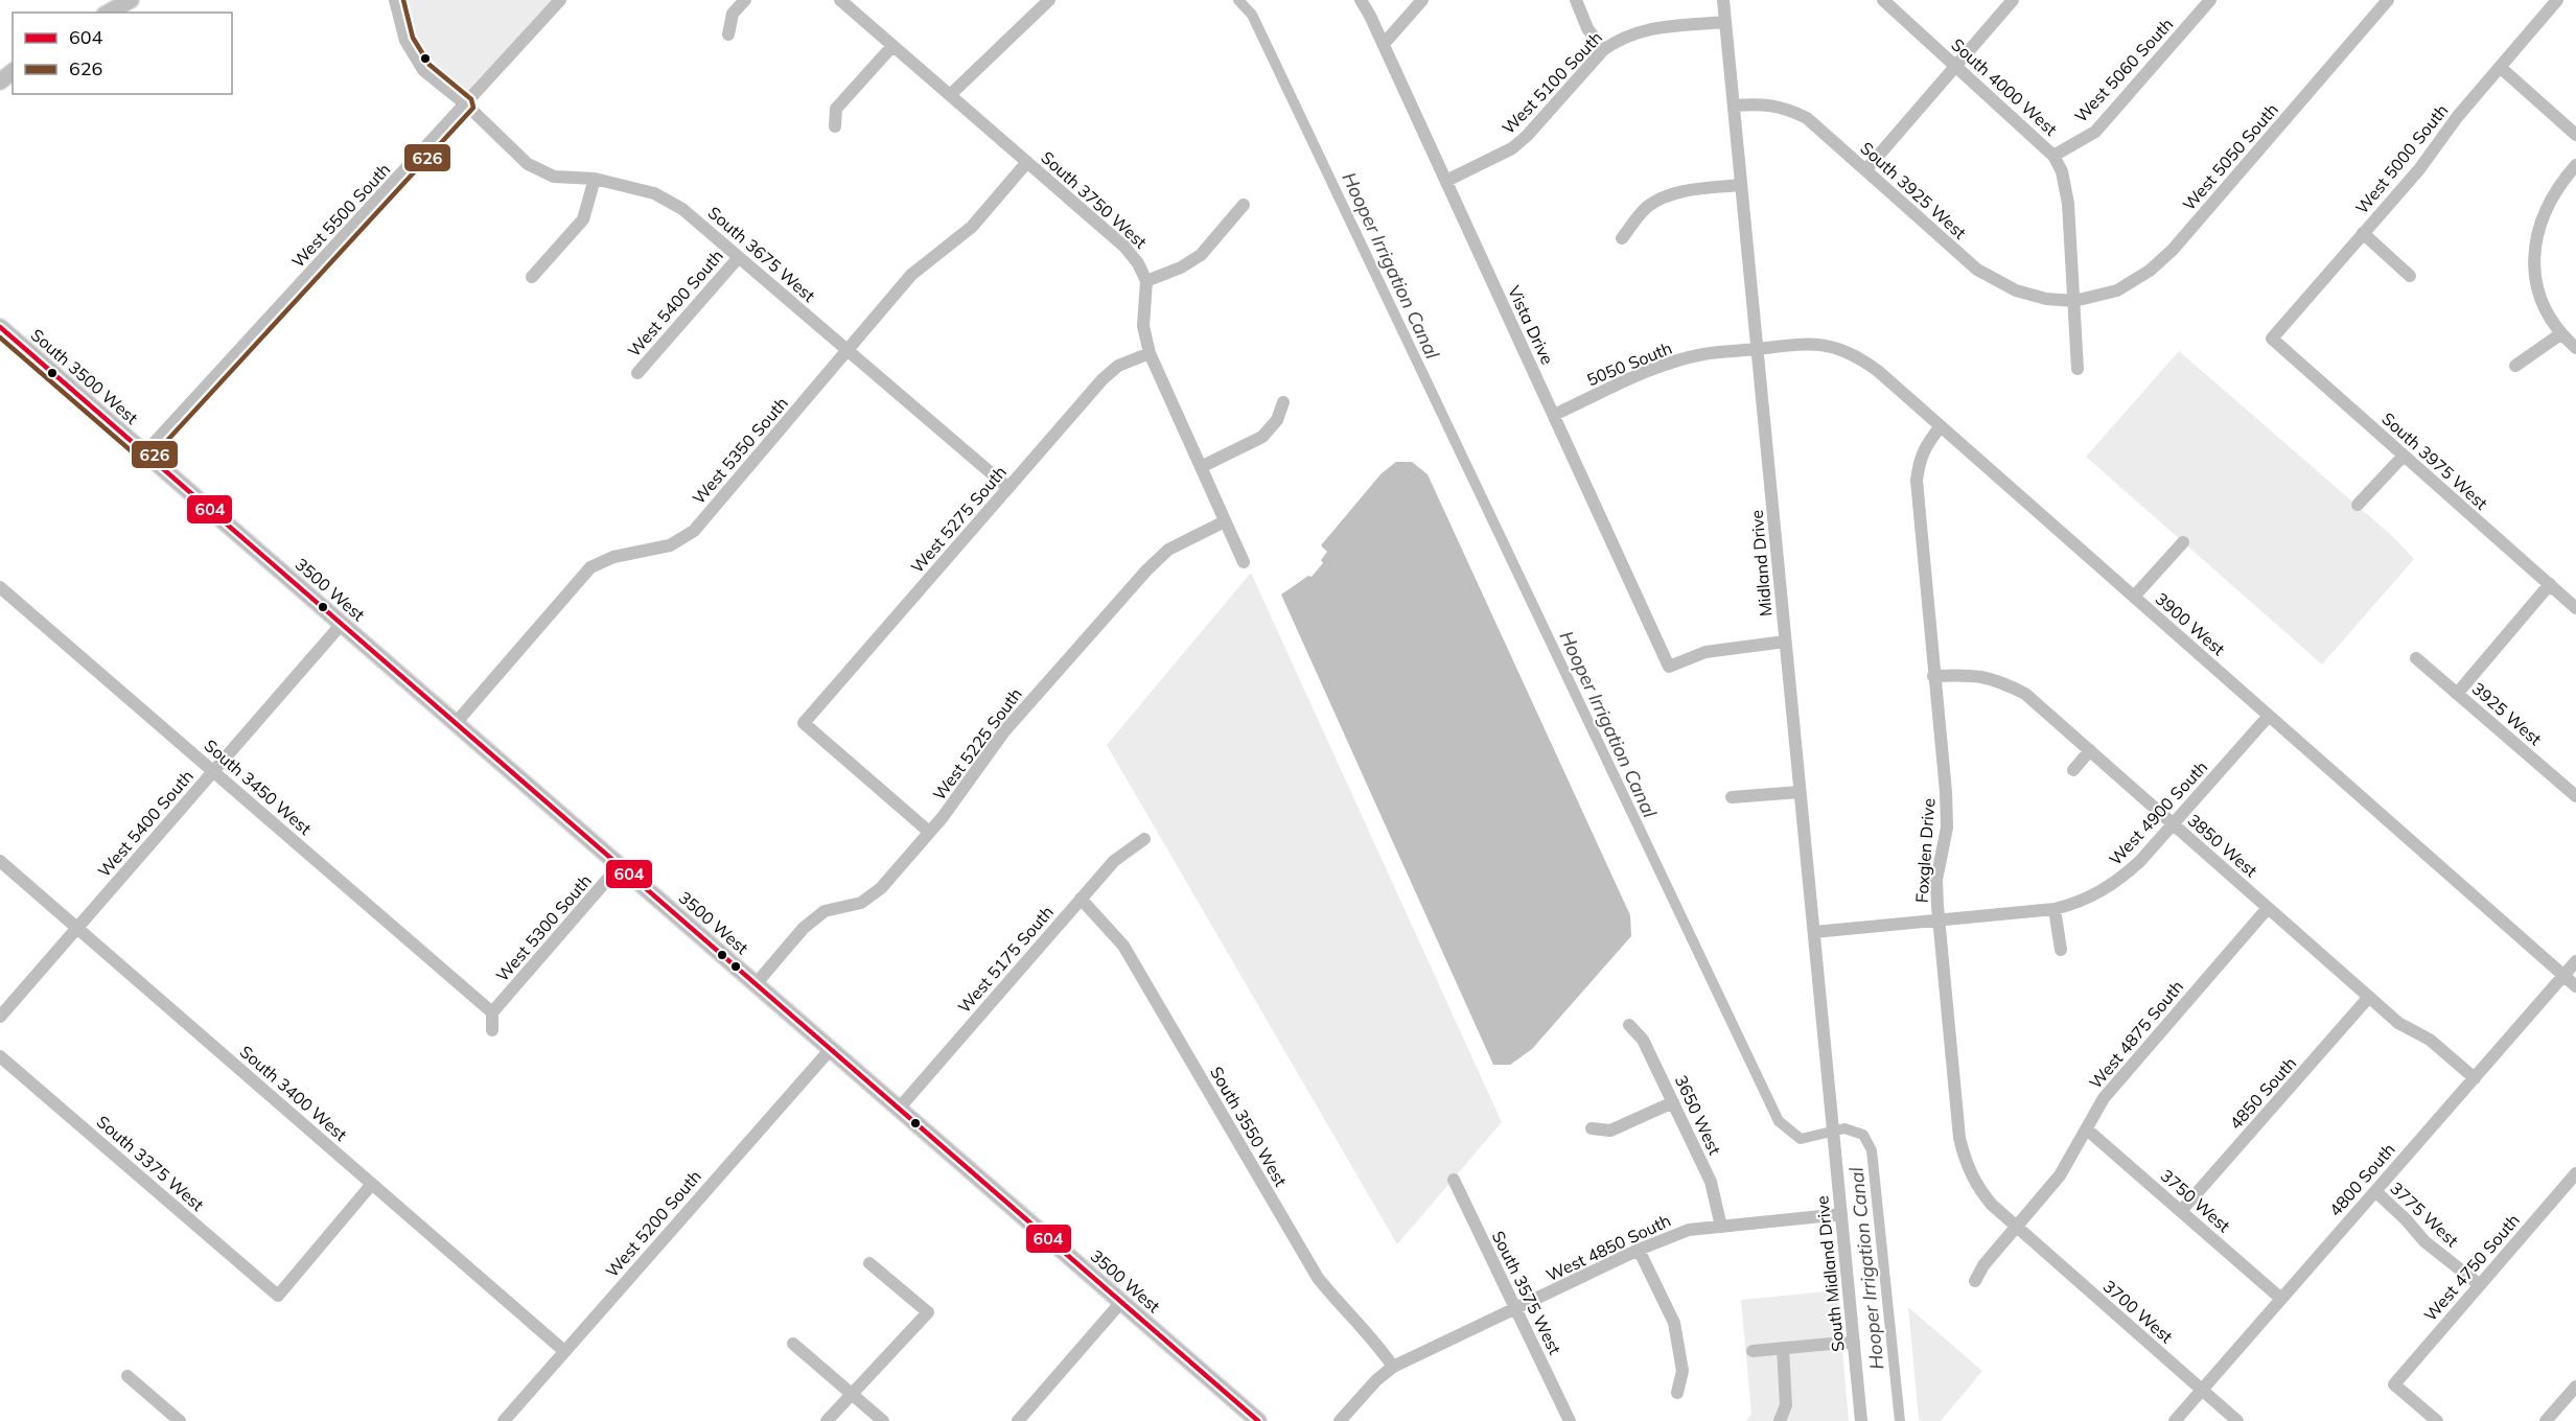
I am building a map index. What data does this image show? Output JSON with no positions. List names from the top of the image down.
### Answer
{
  "streets": {
    "main road": ["South 3500 West", "3500 West"],
    "street": [
      "West 5060 South",
      "West 5100 South",
      "South 4000 West",
      "West 5050 South",
      "West 5000 South",
      "South 3925 West",
      "South 3750 West",
      "West 5500 South",
      "South 3675 West",
      "West 5400 South",
      "Vista Drive",
      "5050 South",
      "West 5350 South",
      "South 3975 West",
      "West 5275 South",
      "Midland Drive",
      "3900 West",
      "3925 West",
      "West 5225 South",
      "South 3450 West",
      "West 4900 South",
      "3850 West",
      "Foxglen Drive",
      "West 5300 South",
      "West 5175 South",
      "West 4875 South",
      "South 3400 West",
      "4850 South",
      "3650 West",
      "South 3550 West",
      "South 3375 West",
      "4800 South",
      "3750 West",
      "3775 West",
      "West 5200 South",
      "West 4850 South",
      "West 4750 South",
      "South Midland Drive",
      "South 3575 West",
      "3700 West"
    ]
  },
  "crossings": [
    ["West 5060 South", "South 4000 West"],
    ["West 5100 South", "Vista Drive"],
    ["West 5100 South", "Midland Drive"],
    ["South 4000 West", "West 5050 South"],
    ["South 4000 West", "South 3925 West"],
    ["West 5050 South", "South 3925 West"],
    ["West 5000 South", "South 3975 West"],
    ["South 3925 West", "Midland Drive"],
    ["South 3750 West", "West 5350 South"],
    ["West 5500 South", "South 3675 West"],
    ["West 5500 South", "South 3500 West"],
    ["West 5500 South", "3500 West"],
    ["South 3675 West", "West 5400 South"],
    ["South 3675 West", "West 5350 South"],
    ["South 3675 West", "West 5275 South"],
    ["West 5400 South", "3500 West"],
    ["West 5400 South", "South 3450 West"],
    ["West 5400 South", "South 3400 West"],
    ["Vista Drive", "5050 South"],
    ["Vista Drive", "Midland Drive"],
    ["5050 South", "Midland Drive"],
    ["5050 South", "3900 West"],
    ["South 3500 West", "3500 West"],
    ["West 5350 South", "3500 West"],
    ["West 5275 South", "West 5225 South"],
    ["Midland Drive", "3900 West"],
    ["Midland Drive", "West 4900 South"],
    ["Midland Drive", "South Midland Drive"],
    ["3500 West", "West 5225 South"],
    ["3500 West", "West 5300 South"],
    ["3500 West", "West 5175 South"],
    ["3500 West", "West 5200 South"],
    ["3900 West", "West 4900 South"],
    ["3900 West", "Foxglen Drive"],
    ["3900 West", "4800 South"],
    ["South 3450 West", "West 5300 South"],
    ["West 4900 South", "3850 West"],
    ["West 4900 South", "Foxglen Drive"],
    ["3850 West", "Foxglen Drive"],
    ["3850 West", "West 4875 South"],
    ["3850 West", "4850 South"],
    ["3850 West", "4800 South"],
    ["Foxglen Drive", "West 4875 South"],
    ["Foxglen Drive", "3700 West"],
    ["West 5175 South", "South 3550 West"],
    ["West 4875 South", "3750 West"],
    ["West 4875 South", "3700 West"],
    ["South 3400 West", "South 3375 West"],
    ["South 3400 West", "West 5200 South"],
    ["4850 South", "3750 West"],
    ["3650 West", "West 4850 South"],
    ["South 3550 West", "West 4850 South"],
    ["4800 South", "3750 West"],
    ["4800 South", "3775 West"],
    ["4800 South", "3700 West"],
    ["3775 West", "West 4750 South"],
    ["West 4850 South", "South Midland Drive"],
    ["West 4850 South", "South 3575 West"]
  ],
  "water": ["Hooper Irrigation Canal"],
  "lines": ["transit line 626", "transit line 604"],
  "legend": ["604", "626"]
}
